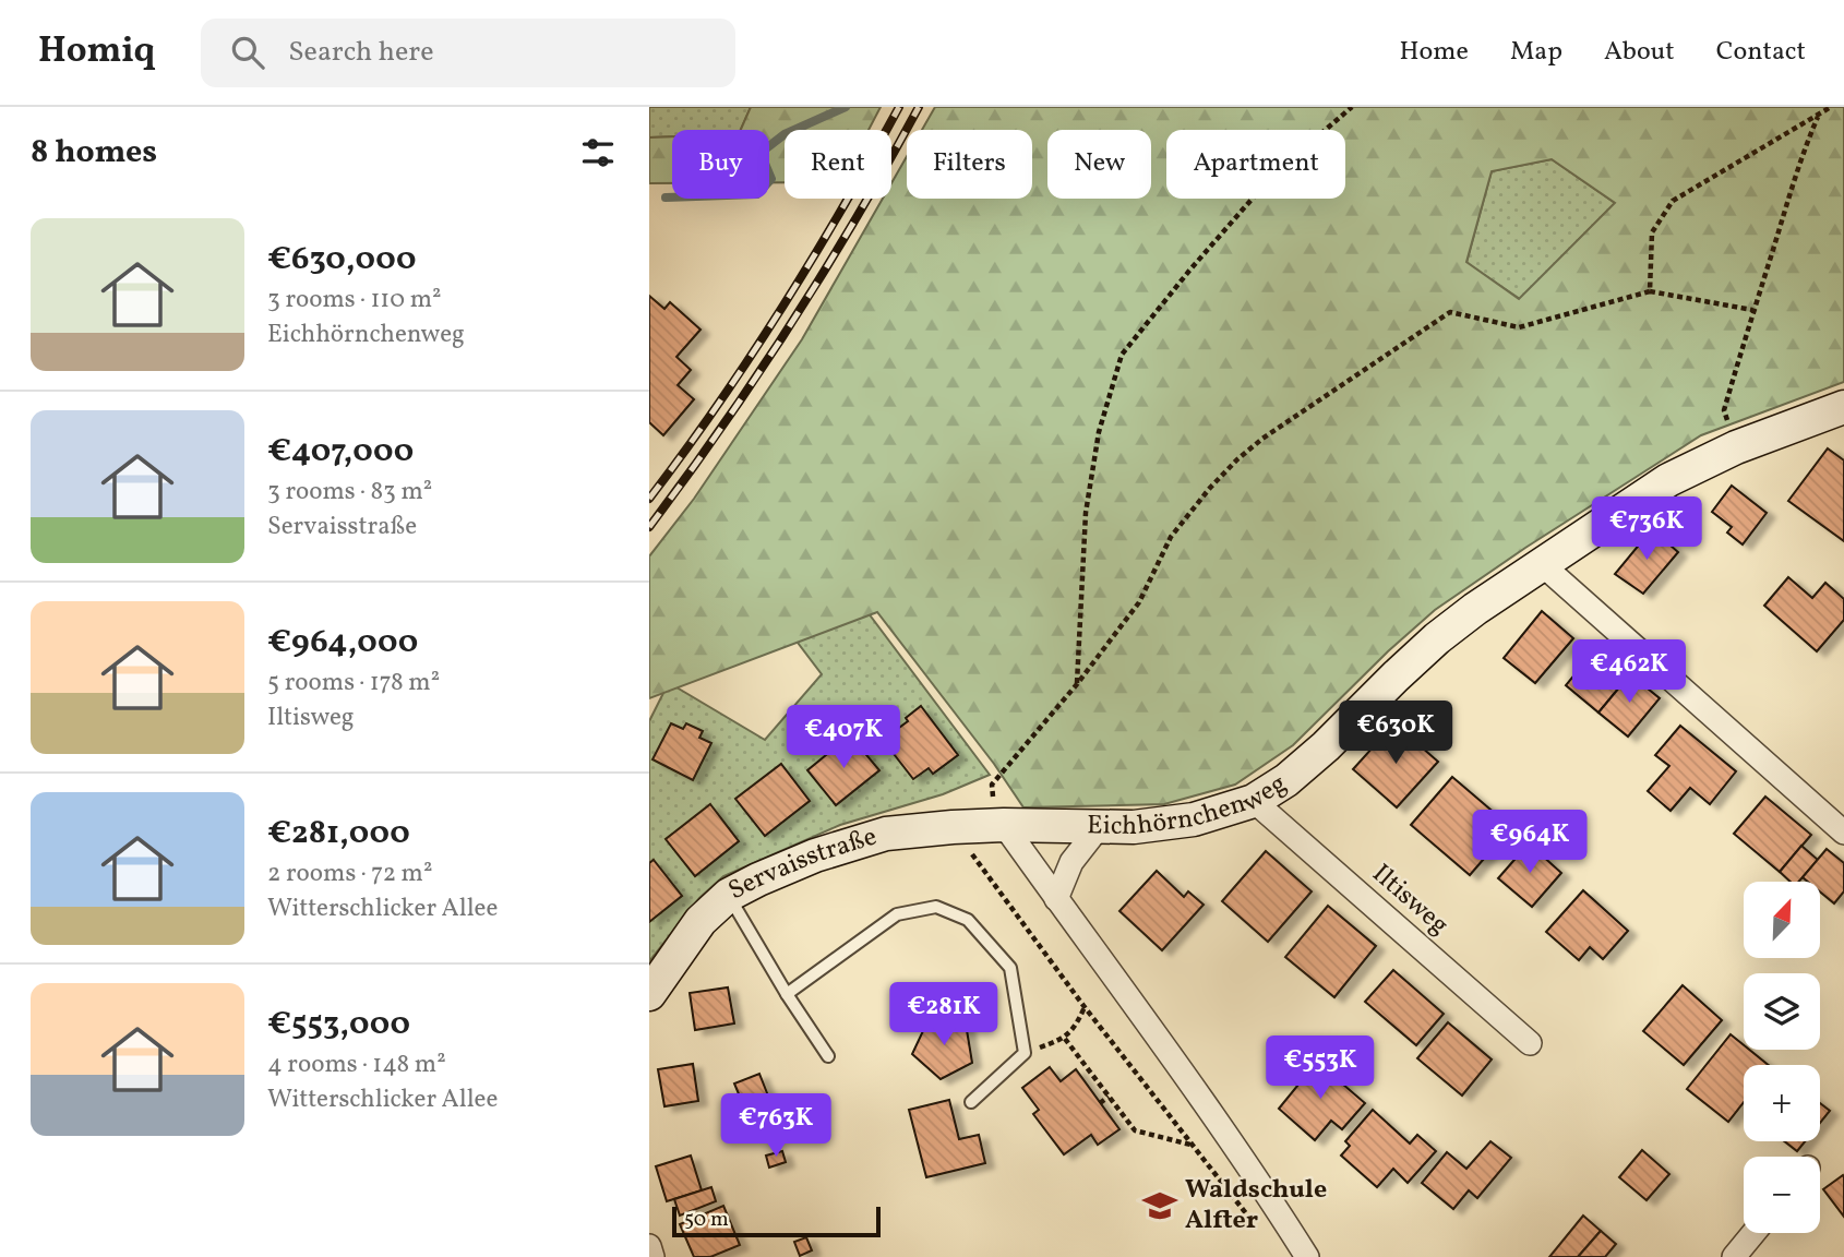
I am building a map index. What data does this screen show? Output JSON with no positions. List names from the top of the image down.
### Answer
{
  "streets": {
    "street": ["Eichhörnchenweg", "Servaisstraße", "Iltisweg"]
  },
  "crossings": [
    ["Eichhörnchenweg", "Servaisstraße"],
    ["Eichhörnchenweg", "Iltisweg"]
  ],
  "places": {
    "school or university": ["Waldschule Alfter"]
  },
  "scale_bar": "50 m",
  "north": "top right",
  "page": {
    "header": "Homiq",
    "search": "Search here",
    "nav": [
      "Home",
      "Map",
      "About",
      "Contact"
    ],
    "heading": "8 homes",
    "chip": [
      "Buy",
      "Rent",
      "Filters",
      "New",
      "Apartment"
    ],
    "list": [
      {
        "name": "€630,000",
        "note": "3 rooms · 110 m² · Eichhörnchenweg"
      },
      {
        "name": "€407,000",
        "note": "3 rooms · 83 m² · Servaisstraße"
      },
      {
        "name": "€964,000",
        "note": "5 rooms · 178 m² · Iltisweg"
      },
      {
        "name": "€281,000",
        "note": "2 rooms · 72 m² · Witterschlicker Allee"
      },
      {
        "name": "€553,000",
        "note": "4 rooms · 148 m² · Witterschlicker Allee"
      }
    ],
    "price": [
      "€736K",
      "€462K",
      "€630K",
      "€407K",
      "€964K",
      "€281K",
      "€553K",
      "€763K"
    ],
    "map_buttons": ["+", "−"],
    "scale": "50 m"
  }
}
